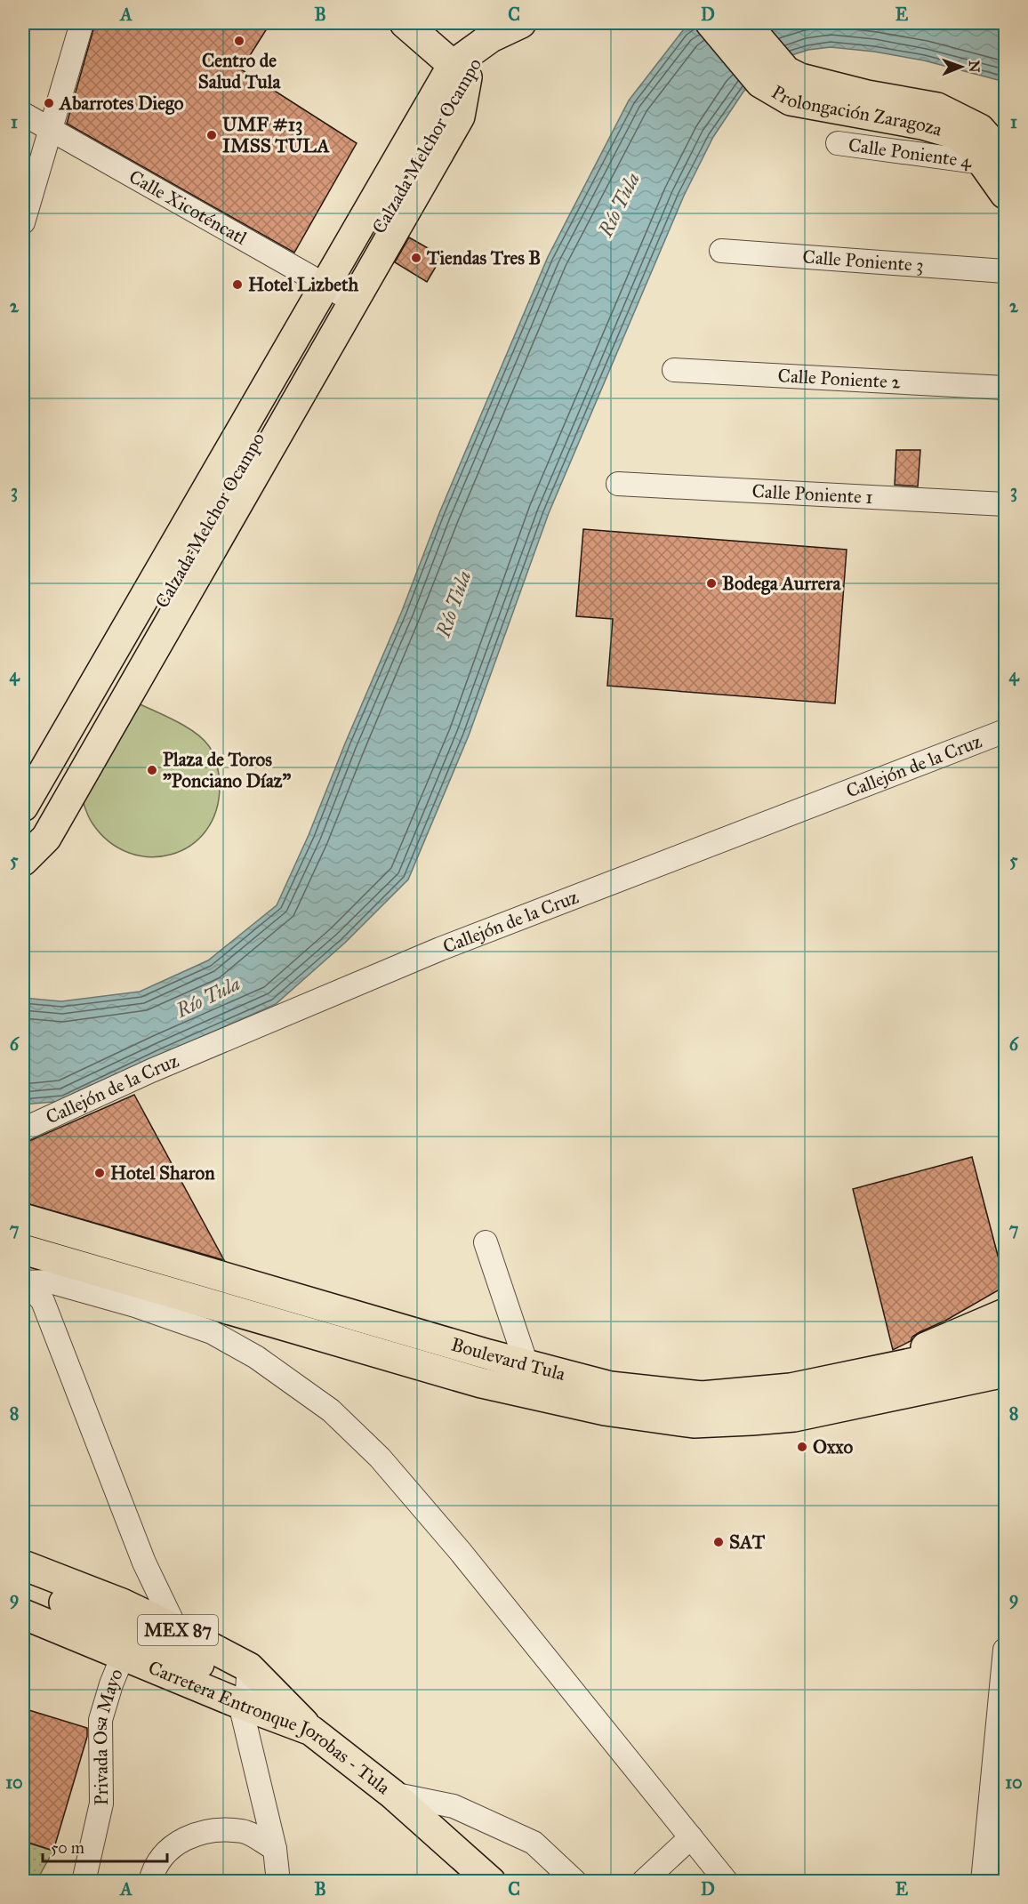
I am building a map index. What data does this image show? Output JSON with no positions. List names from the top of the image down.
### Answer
{
  "streets": {
    "main road": [
      "Prolongación Zaragoza",
      "Calzada Melchor Ocampo",
      "Boulevard Tula",
      "MEX 87",
      "Carretera Entronque Jorobas - Tula"
    ],
    "street": [
      "Calle Poniente 4",
      "Calle Xicoténcatl",
      "Calle Poniente 3",
      "Calle Poniente 2",
      "Calle Poniente 1",
      "Callejón de la Cruz",
      "Privada Osa Mayo"
    ]
  },
  "crossings": [
    ["Prolongación Zaragoza", "Calle Poniente 4"],
    ["Calzada Melchor Ocampo", "Calle Xicoténcatl"],
    ["MEX 87", "Carretera Entronque Jorobas - Tula"],
    ["Carretera Entronque Jorobas - Tula", "Privada Osa Mayo"]
  ],
  "water": ["Río Tula"],
  "places": [
    "Centro de Salud Tula",
    "Abarrotes Diego",
    "UMF #13 IMSS TULA",
    "Tiendas Tres B",
    "Hotel Lizbeth",
    "Bodega Aurrera",
    "Plaza de Toros \"Ponciano Díaz\"",
    "Hotel Sharon",
    "Oxxo",
    "SAT"
  ],
  "scale_bar": "50 m",
  "north": "right",
  "grid": {
    "columns": [
      "A",
      "B",
      "C",
      "D",
      "E"
    ],
    "rows": [
      "1",
      "2",
      "3",
      "4",
      "5",
      "6",
      "7",
      "8",
      "9",
      "10"
    ]
  }
}
